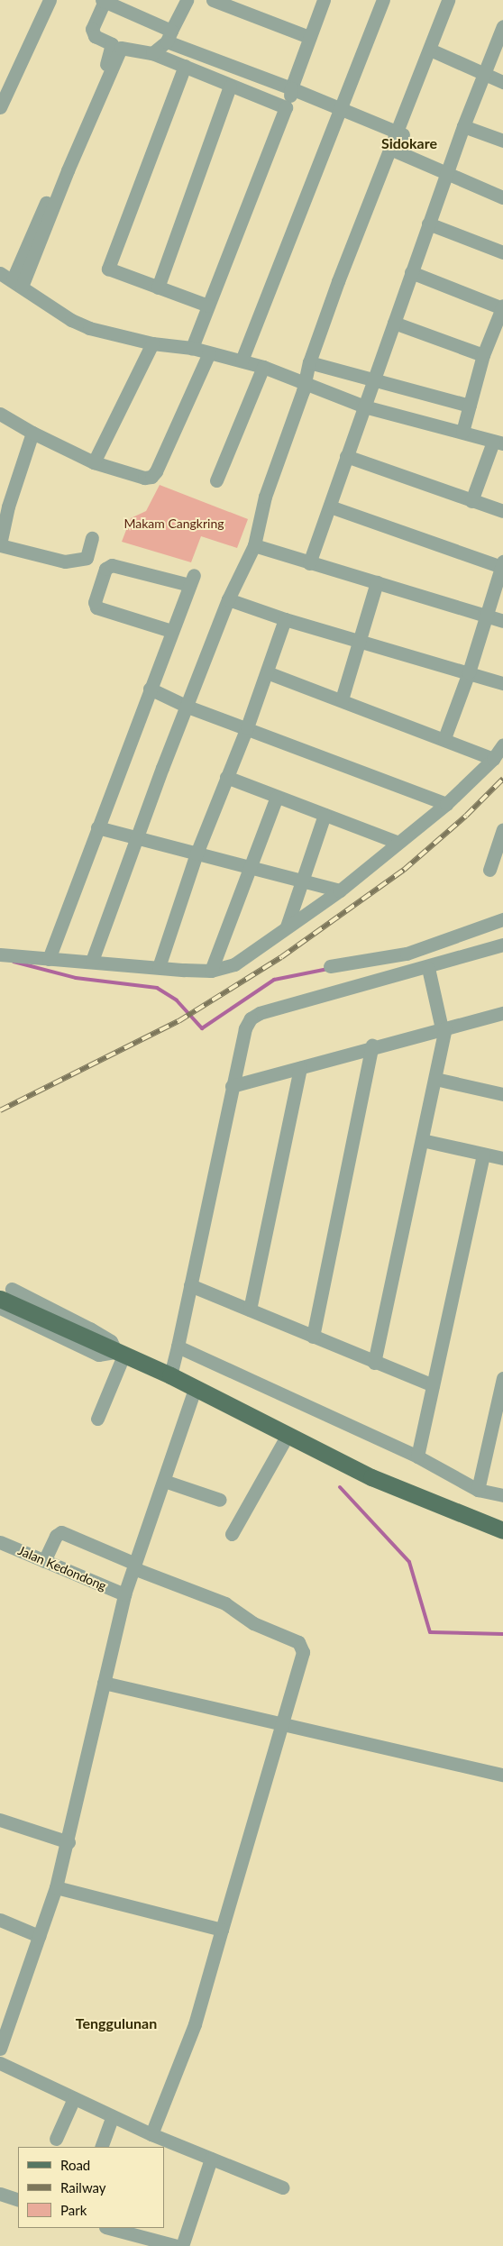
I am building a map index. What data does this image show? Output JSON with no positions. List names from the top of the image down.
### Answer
{
  "streets": {
    "street": ["Jalan Kedondong"]
  },
  "districts": ["Sidokare", "Tenggulunan"],
  "parks": ["Makam Cangkring"],
  "legend": ["Road", "Railway", "Park"]
}
